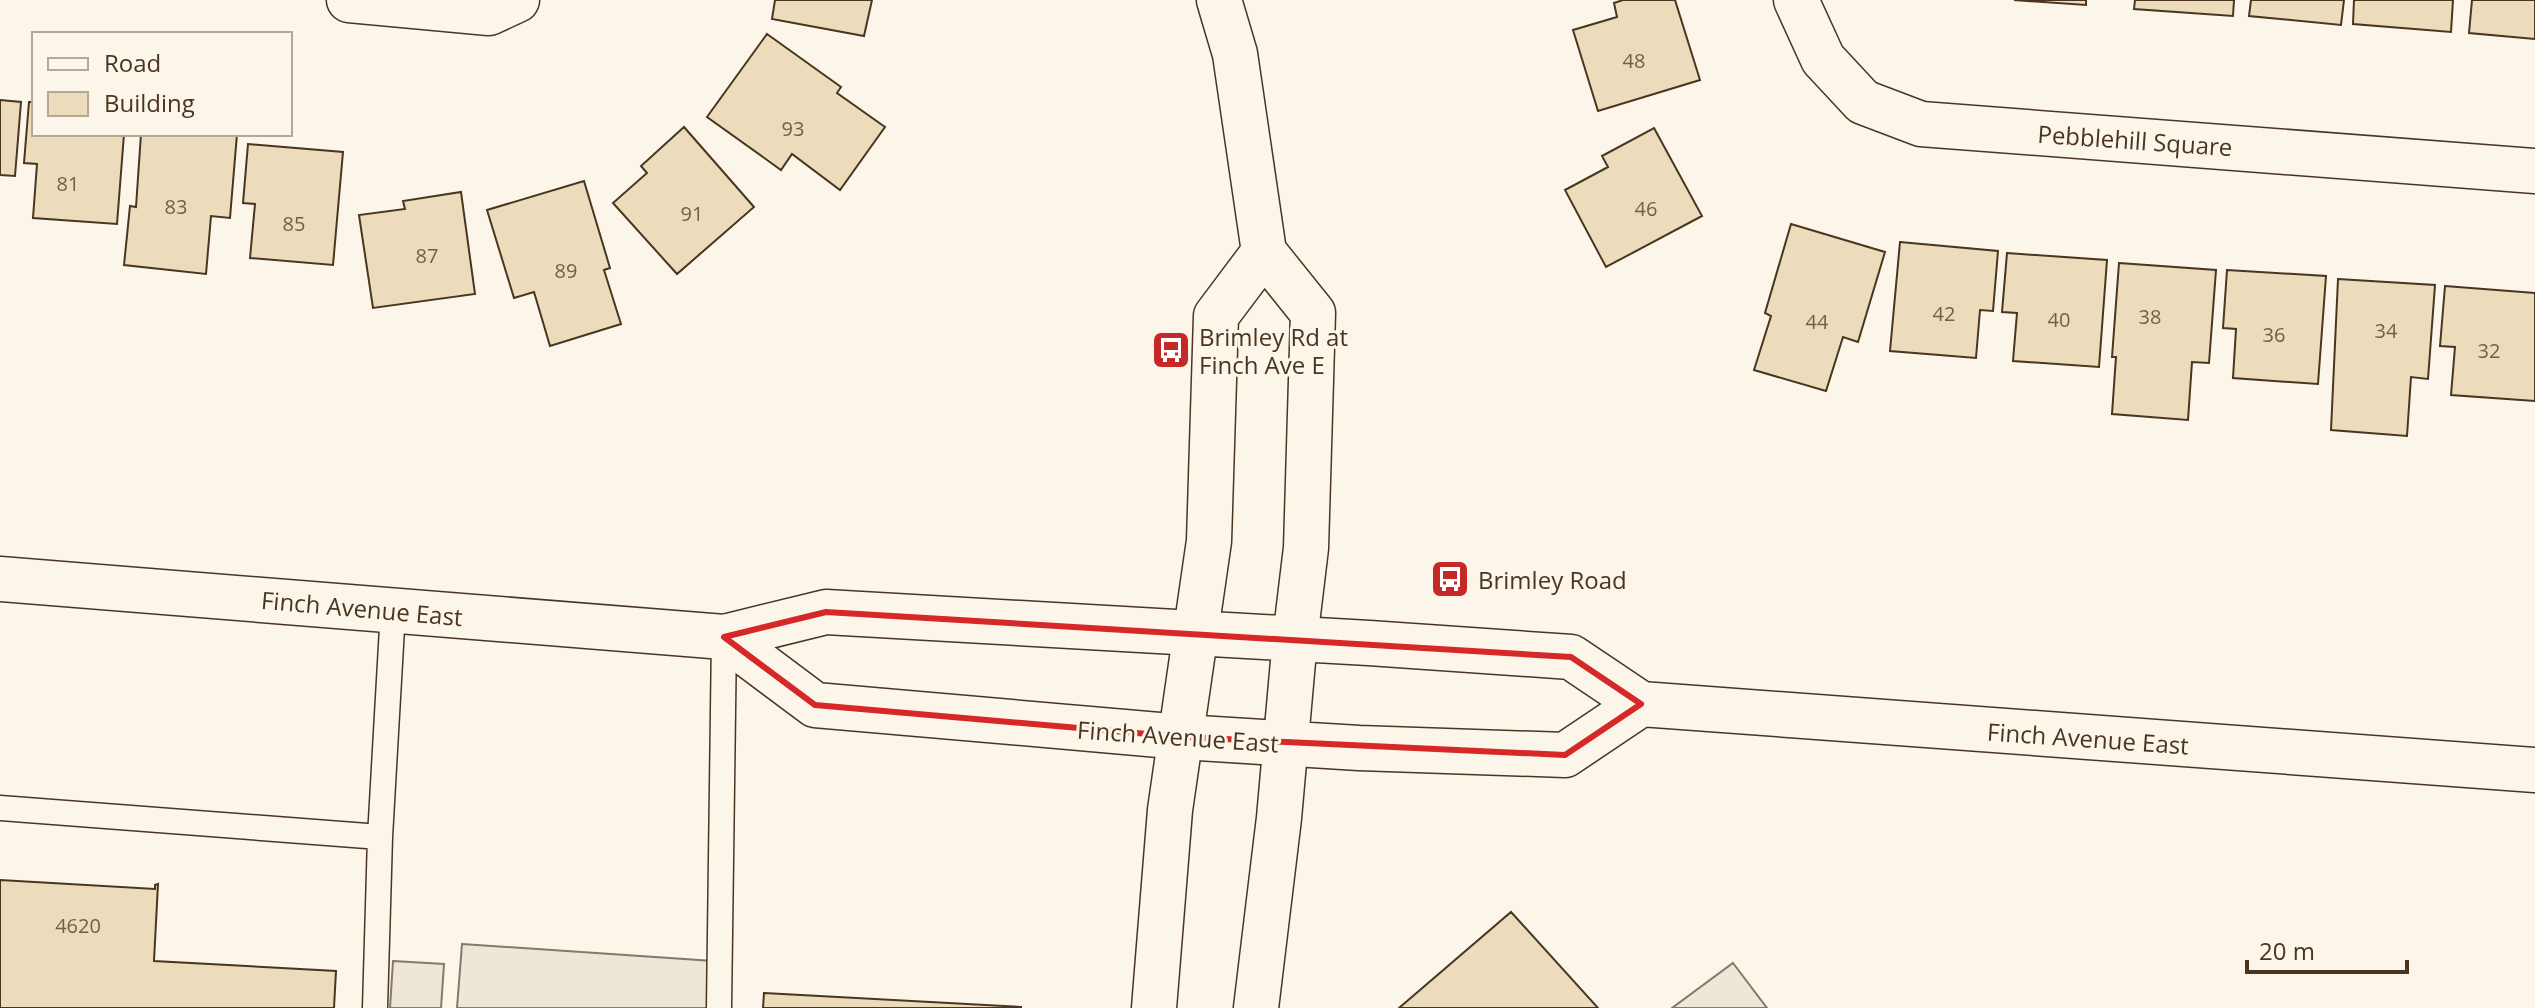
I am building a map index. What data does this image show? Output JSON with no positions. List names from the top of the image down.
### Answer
{
  "streets": {
    "main road": ["Pebblehill Square", "Finch Avenue East"]
  },
  "places": {
    "bus stop": ["Brimley Rd at Finch Ave E", "Brimley Road"]
  },
  "house_numbers": [
    "48",
    "93",
    "81",
    "83",
    "46",
    "91",
    "85",
    "87",
    "89",
    "42",
    "38",
    "40",
    "44",
    "34",
    "36",
    "32",
    "4620"
  ],
  "legend": ["Road", "Building"],
  "scale_bar": "20 m"
}
